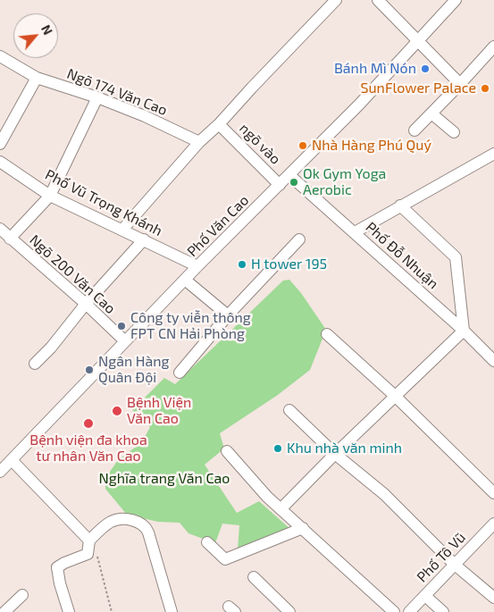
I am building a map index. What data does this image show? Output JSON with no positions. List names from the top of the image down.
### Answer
{
  "streets": {
    "street": [
      "Ngõ 174 Văn Cao",
      "ngõ vào",
      "Phố Vũ Trọng Khánh",
      "Phố Văn Cao",
      "Phố Đỗ Nhuận",
      "Ngõ 200 Văn Cao",
      "Phố Tô Vũ"
    ]
  },
  "crossings": [
    ["ngõ vào", "Phố Văn Cao"],
    ["Phố Vũ Trọng Khánh", "Phố Văn Cao"],
    ["Phố Văn Cao", "Phố Đỗ Nhuận"],
    ["Phố Văn Cao", "Ngõ 200 Văn Cao"]
  ],
  "parks": ["Nghĩa trang Văn Cao"],
  "places": [
    "Bánh Mì Nón",
    "SunFlower Palace",
    "Nhà Hàng Phú Quý",
    "Ok Gym Yoga Aerobic",
    "H tower 195",
    "Công ty viễn thông FPT CN Hải Phòng",
    "Ngân Hàng Quân Đội",
    "Bệnh Viện Văn Cao",
    "Bệnh viện đa khoa tư nhân Văn Cao",
    "Khu nhà văn minh"
  ],
  "north": "top right"
}
